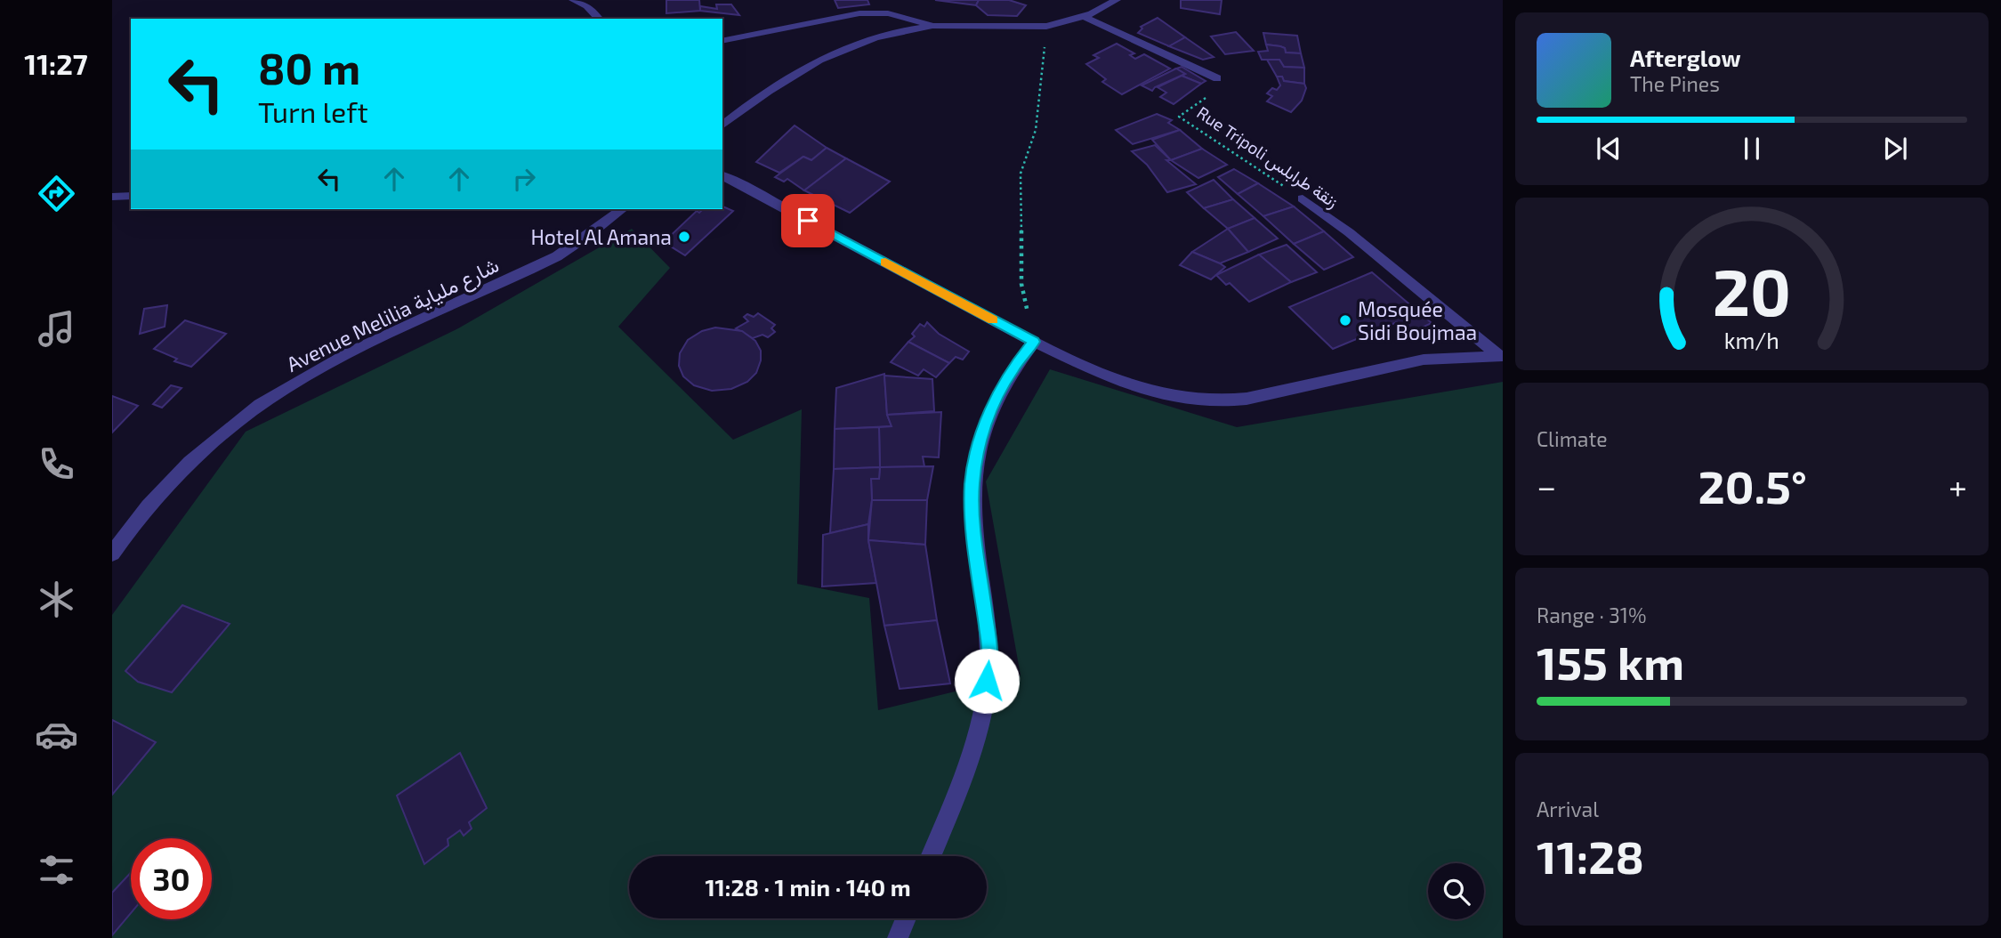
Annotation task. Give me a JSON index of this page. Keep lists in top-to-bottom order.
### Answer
{
  "streets": {
    "street": ["Rue Tripoli زنقة طرابلس", "Avenue Melilia شارع ملياية"]
  },
  "places": ["Hotel Al Amana", "Mosquée Sidi Boujmaa"],
  "page": {
    "tabs": "11:27",
    "turn": ["80 m", "Turn left"],
    "song": ["Afterglow", "The Pines"],
    "tile": [
      "Climate",
      ["Range · 31%", "155 km"],
      ["Arrival", "11:28"]
    ],
    "heat": ["−", "20.5°", "+"],
    "limit": "30",
    "trip": "11:28 · 1 min · 140 m",
    "gauge": ["20", "km/h"]
  }
}
